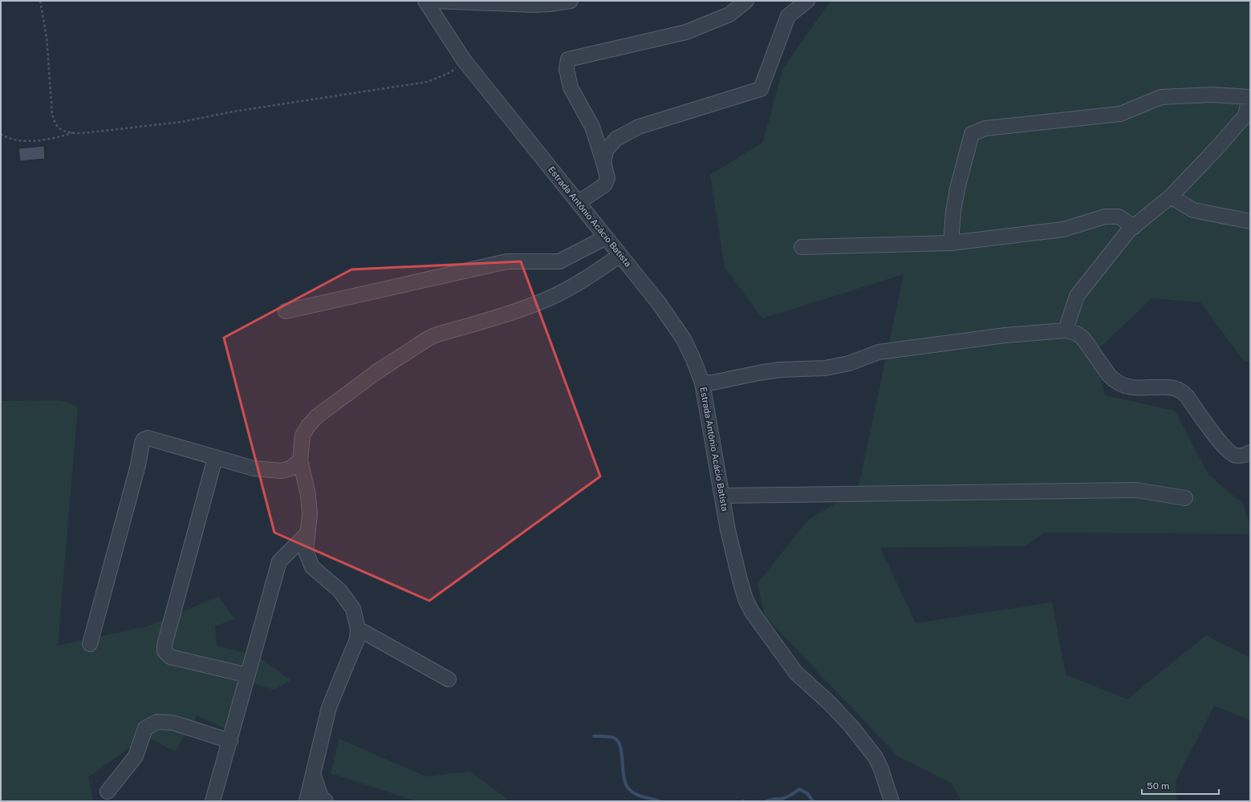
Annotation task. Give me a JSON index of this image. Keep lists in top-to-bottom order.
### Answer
{
  "streets": {
    "street": ["Estrada Antônio Acácio Batista"]
  },
  "scale_bar": "50 m"
}
